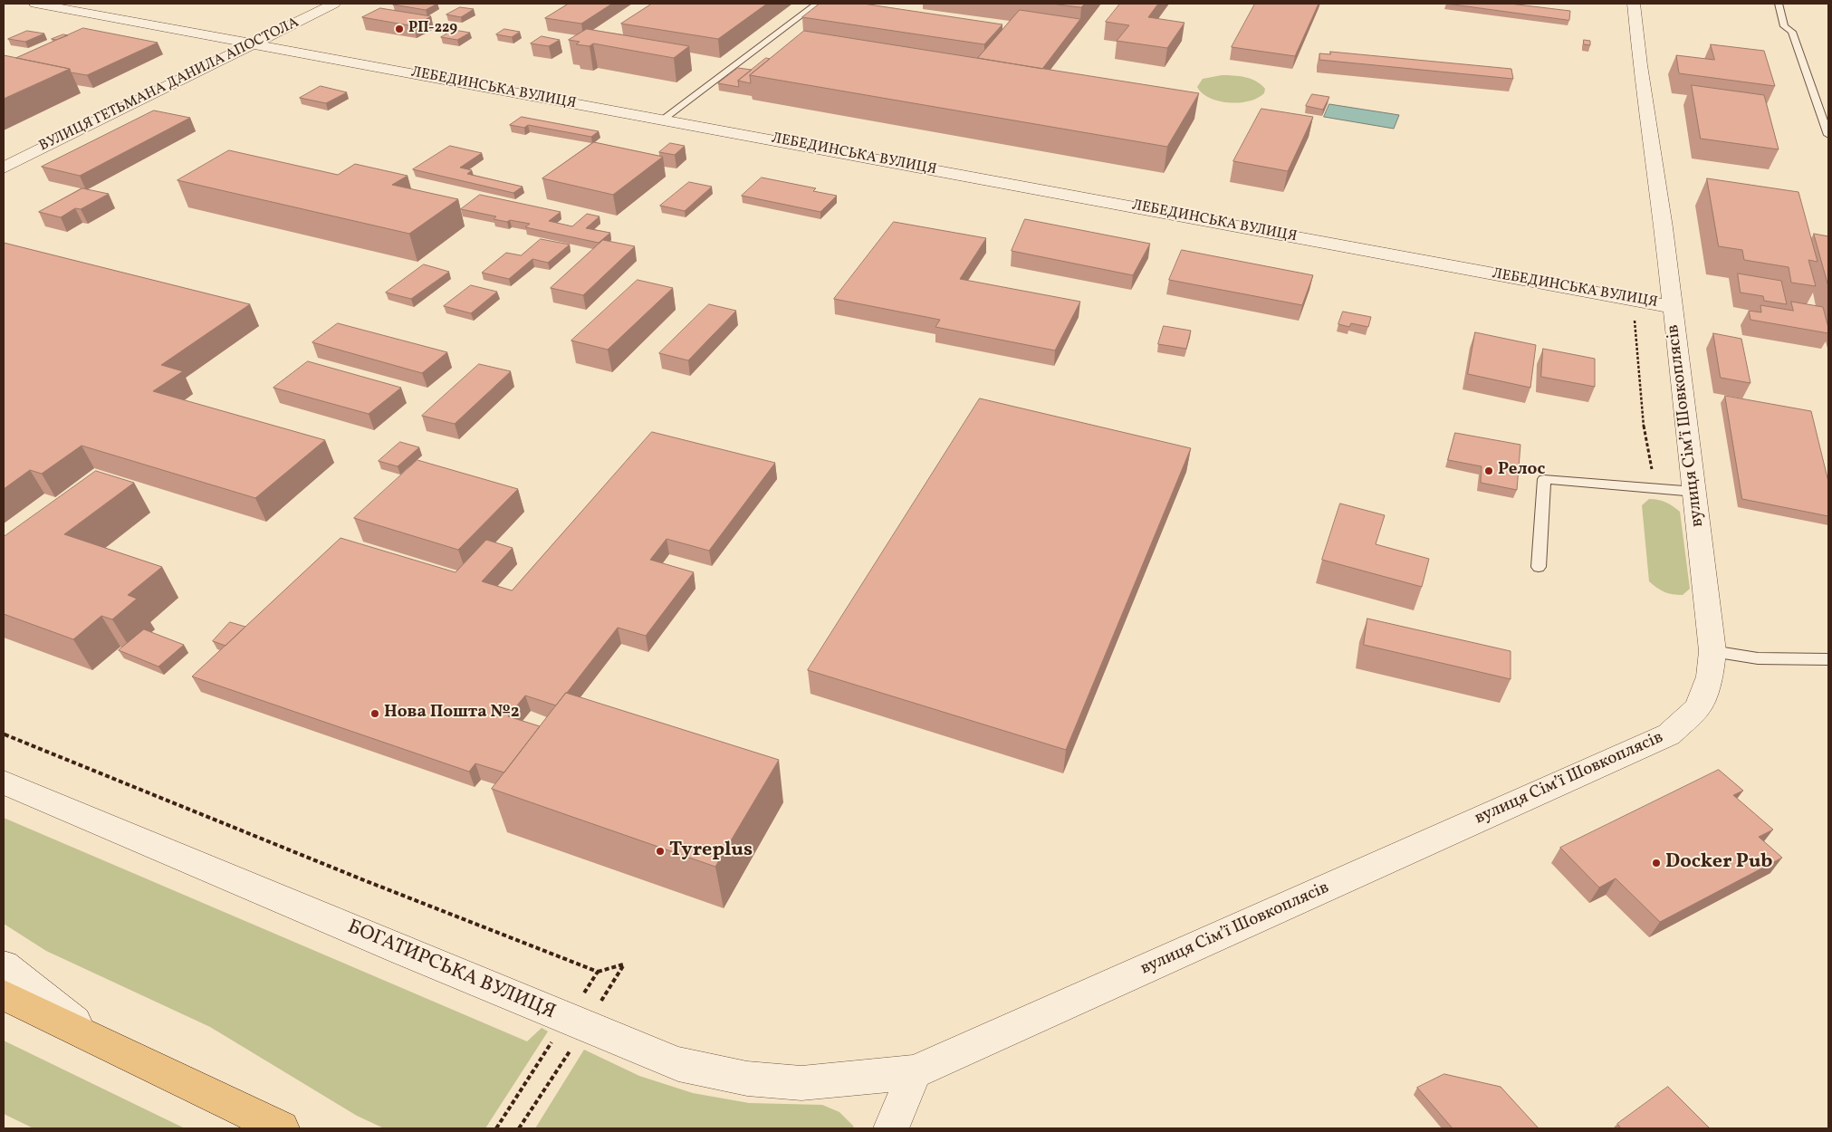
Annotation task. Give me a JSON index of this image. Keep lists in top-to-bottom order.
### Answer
{
  "streets": {
    "street": [
      "ВУЛИЦЯ ГЕТЬМАНА ДАНИЛА АПОСТОЛА",
      "ЛЕБЕДИНСЬКА ВУЛИЦЯ",
      "вулиця Сімʼї Шовкоплясів",
      "БОГАТИРСЬКА ВУЛИЦЯ"
    ]
  },
  "crossings": [
    ["ВУЛИЦЯ ГЕТЬМАНА ДАНИЛА АПОСТОЛА", "ЛЕБЕДИНСЬКА ВУЛИЦЯ"],
    ["ЛЕБЕДИНСЬКА ВУЛИЦЯ", "вулиця Сімʼї Шовкоплясів"],
    ["вулиця Сімʼї Шовкоплясів", "БОГАТИРСЬКА ВУЛИЦЯ"]
  ],
  "places": [
    "РП-229",
    "Релос",
    "Нова Пошта №2",
    "Tyreplus",
    "Docker Pub"
  ]
}
